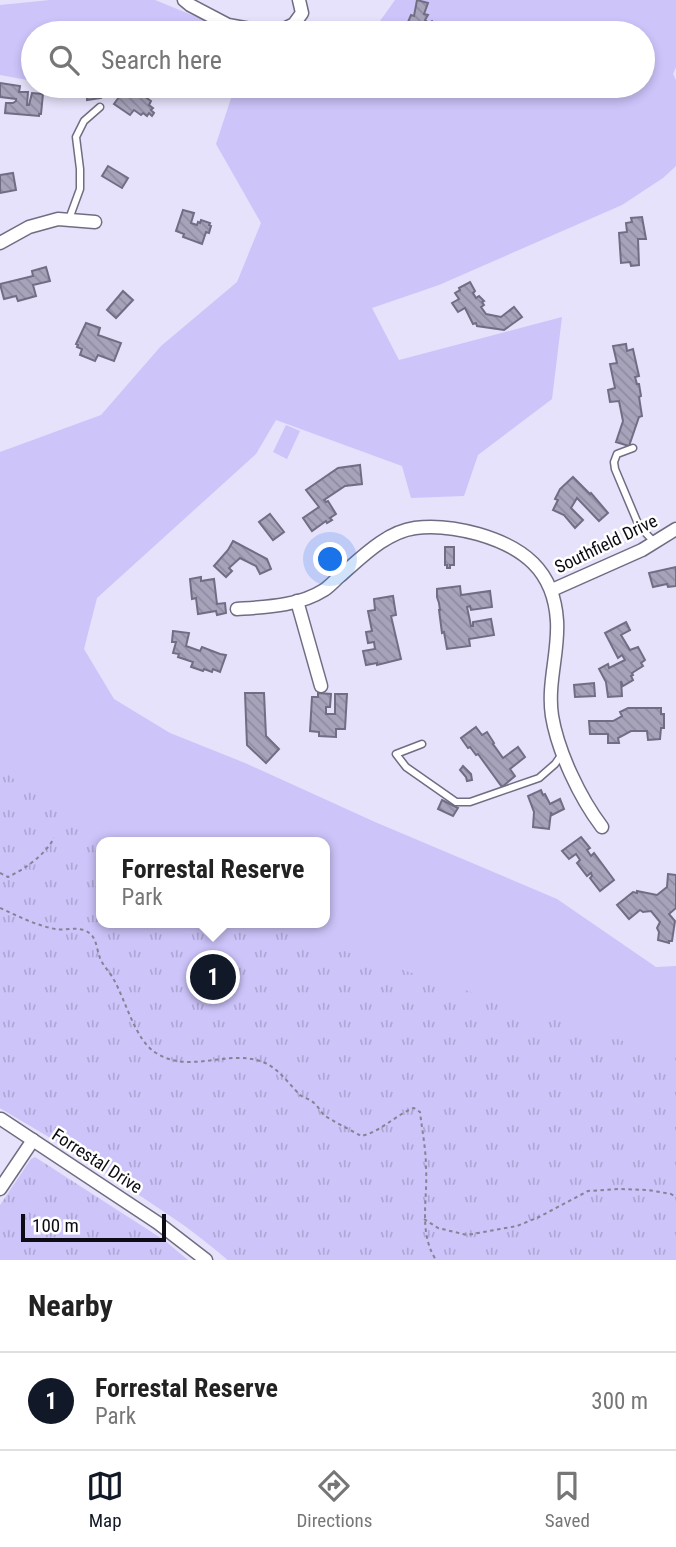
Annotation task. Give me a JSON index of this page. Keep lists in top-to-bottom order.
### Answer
{
  "streets": {
    "street": ["Southfield Drive", "Forrestal Drive"]
  },
  "scale_bar": "100 m",
  "page": {
    "search": "Search here",
    "popup": ["Forrestal Reserve", "Park"],
    "pins": "1",
    "scale": "100 m",
    "heading": "Nearby",
    "list": [
      {
        "mark": "1",
        "name": "Forrestal Reserve",
        "note": "Park",
        "value": "300 m"
      }
    ],
    "nav": ["Map", "Directions", "Saved"]
  }
}
